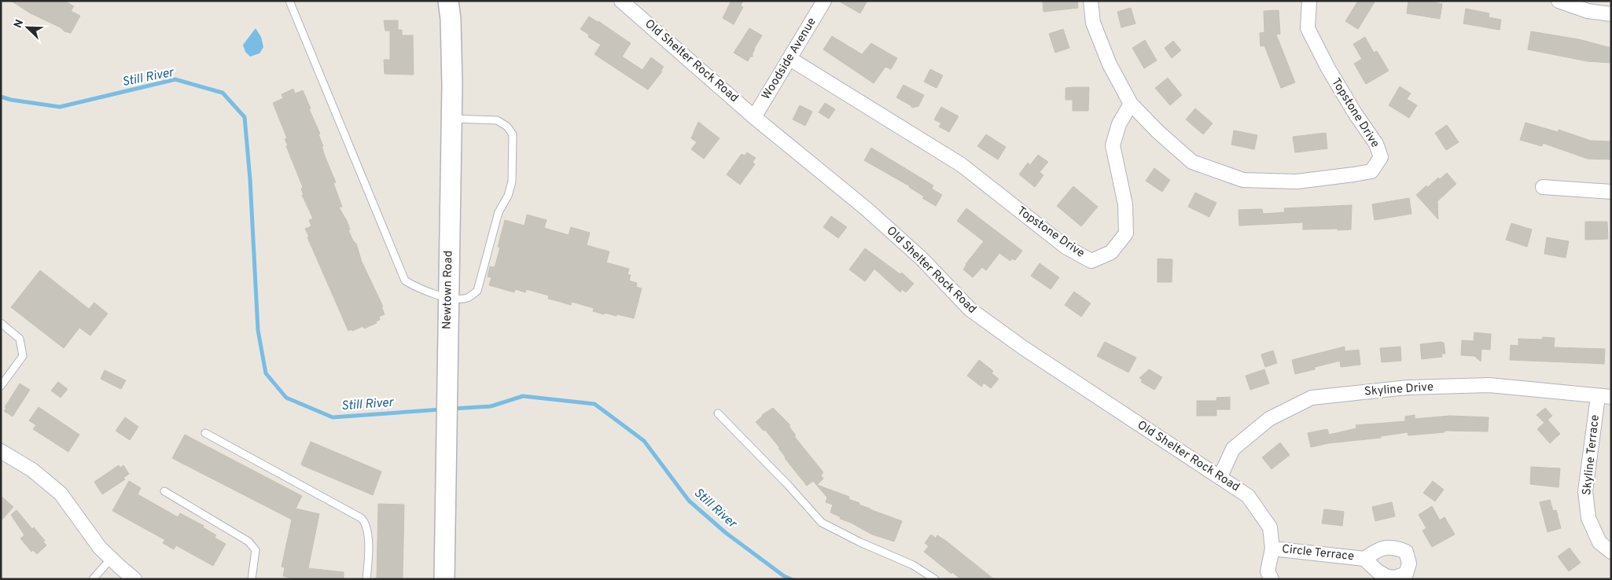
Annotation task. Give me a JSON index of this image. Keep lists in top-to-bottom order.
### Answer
{
  "streets": {
    "main road": ["Newtown Road"],
    "street": [
      "Woodside Avenue",
      "Old Shelter Rock Road",
      "Topstone Drive",
      "Skyline Drive",
      "Skyline Terrace",
      "Circle Terrace"
    ]
  },
  "crossings": [
    ["Woodside Avenue", "Old Shelter Rock Road"],
    ["Woodside Avenue", "Topstone Drive"],
    ["Old Shelter Rock Road", "Skyline Drive"],
    ["Old Shelter Rock Road", "Circle Terrace"],
    ["Skyline Drive", "Skyline Terrace"]
  ],
  "water": ["Still River"],
  "north": "top left"
}
